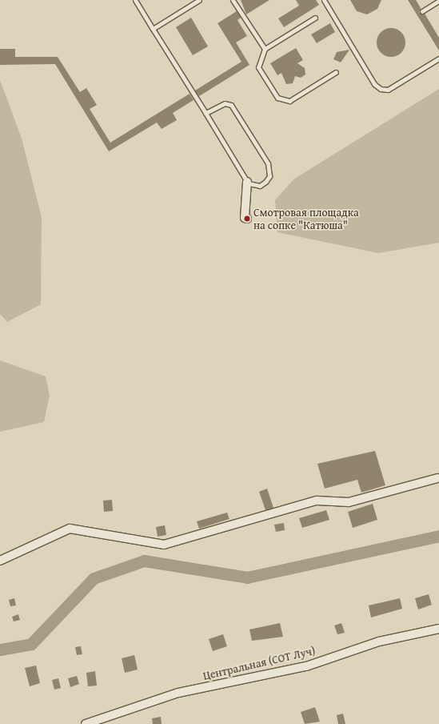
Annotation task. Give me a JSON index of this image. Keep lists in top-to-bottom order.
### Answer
{
  "streets": {
    "street": ["Центральная (СОТ Луч)"]
  },
  "places": ["Смотровая площадка на сопке \"Катюша\""]
}
